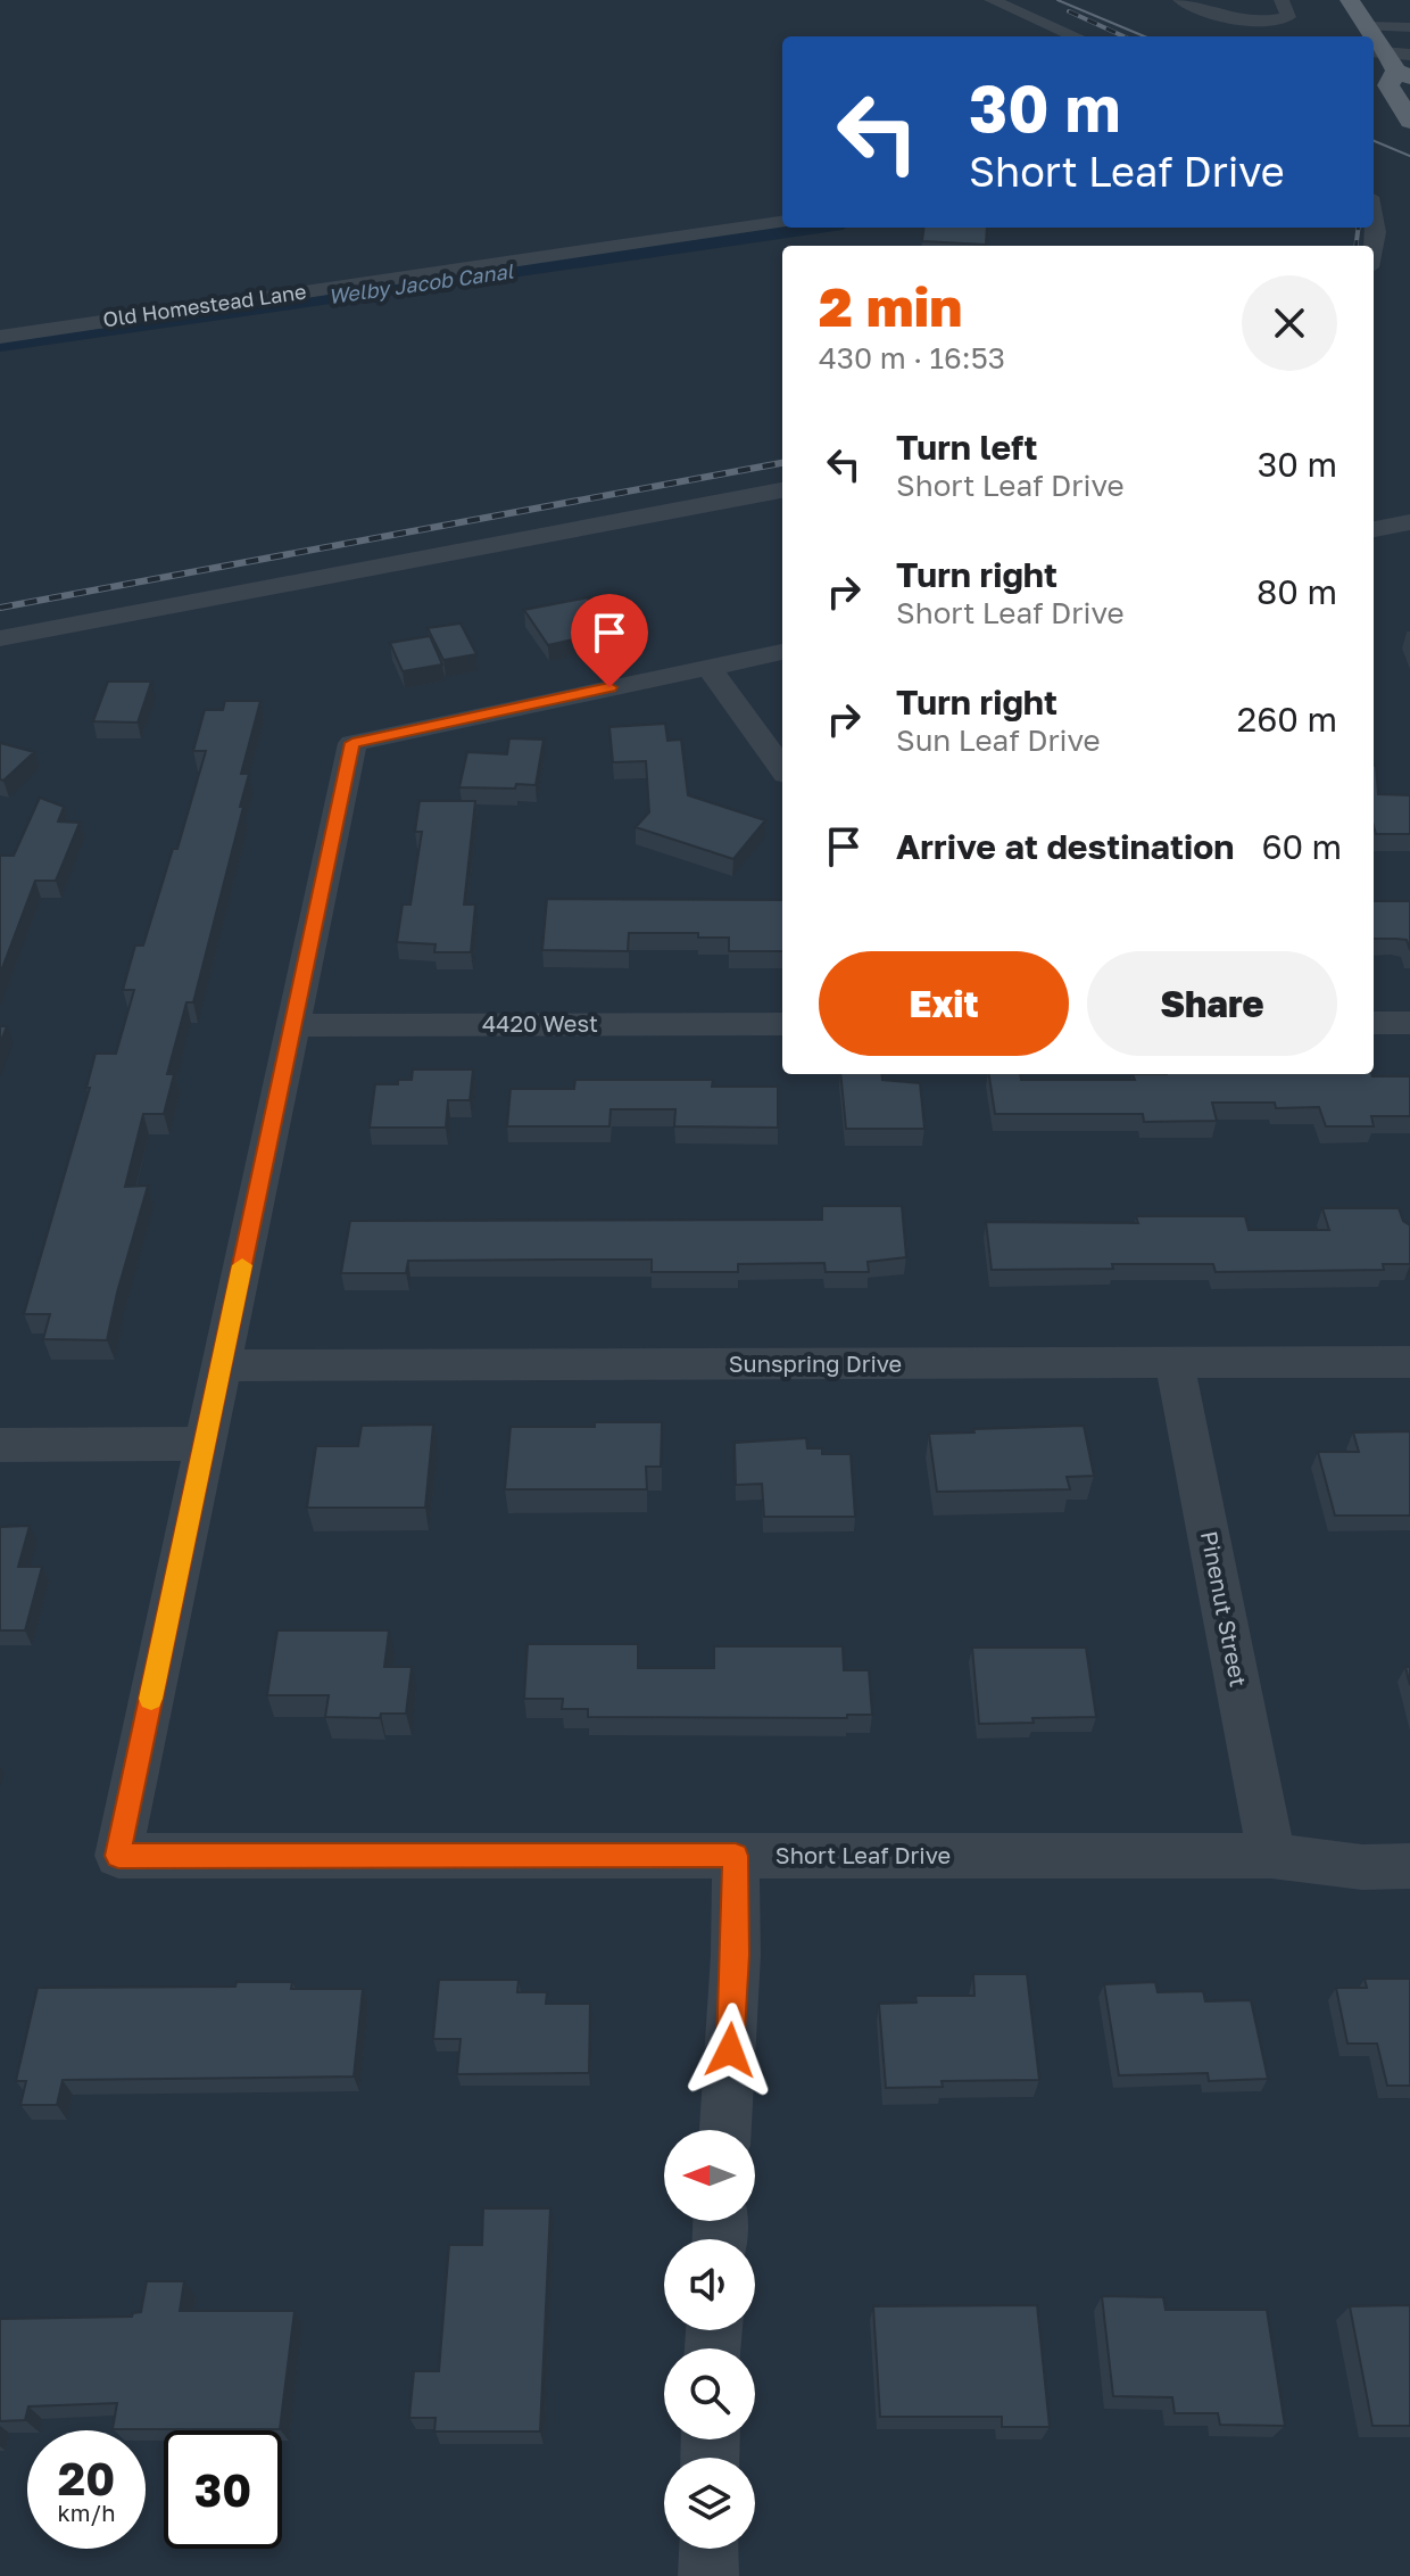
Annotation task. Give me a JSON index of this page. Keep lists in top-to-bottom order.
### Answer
{
  "streets": {
    "street": [
      "Old Homestead Lane",
      "4420 West",
      "Sunspring Drive",
      "Pinenut Street",
      "Short Leaf Drive"
    ]
  },
  "crossings": [
    ["4420 West", "Short Leaf Drive"],
    ["Sunspring Drive", "Pinenut Street"],
    ["Sunspring Drive", "Short Leaf Drive"],
    ["Pinenut Street", "Short Leaf Drive"]
  ],
  "water": ["Welby Jacob Canal"],
  "north": "left",
  "page": {
    "turn": ["30 m", "Short Leaf Drive"],
    "heading": ["2 min", "430 m · 16:53"],
    "list": [
      {
        "name": "Turn left",
        "note": "Short Leaf Drive",
        "value": "30 m"
      },
      {
        "name": "Turn right",
        "note": "Short Leaf Drive",
        "value": "80 m"
      },
      {
        "name": "Turn right",
        "note": "Sun Leaf Drive",
        "value": "260 m"
      },
      {
        "name": "Arrive at destination",
        "value": "60 m"
      }
    ],
    "buttons": ["Exit", "Share"],
    "speed": "20 km/h",
    "limit": "30"
  }
}
